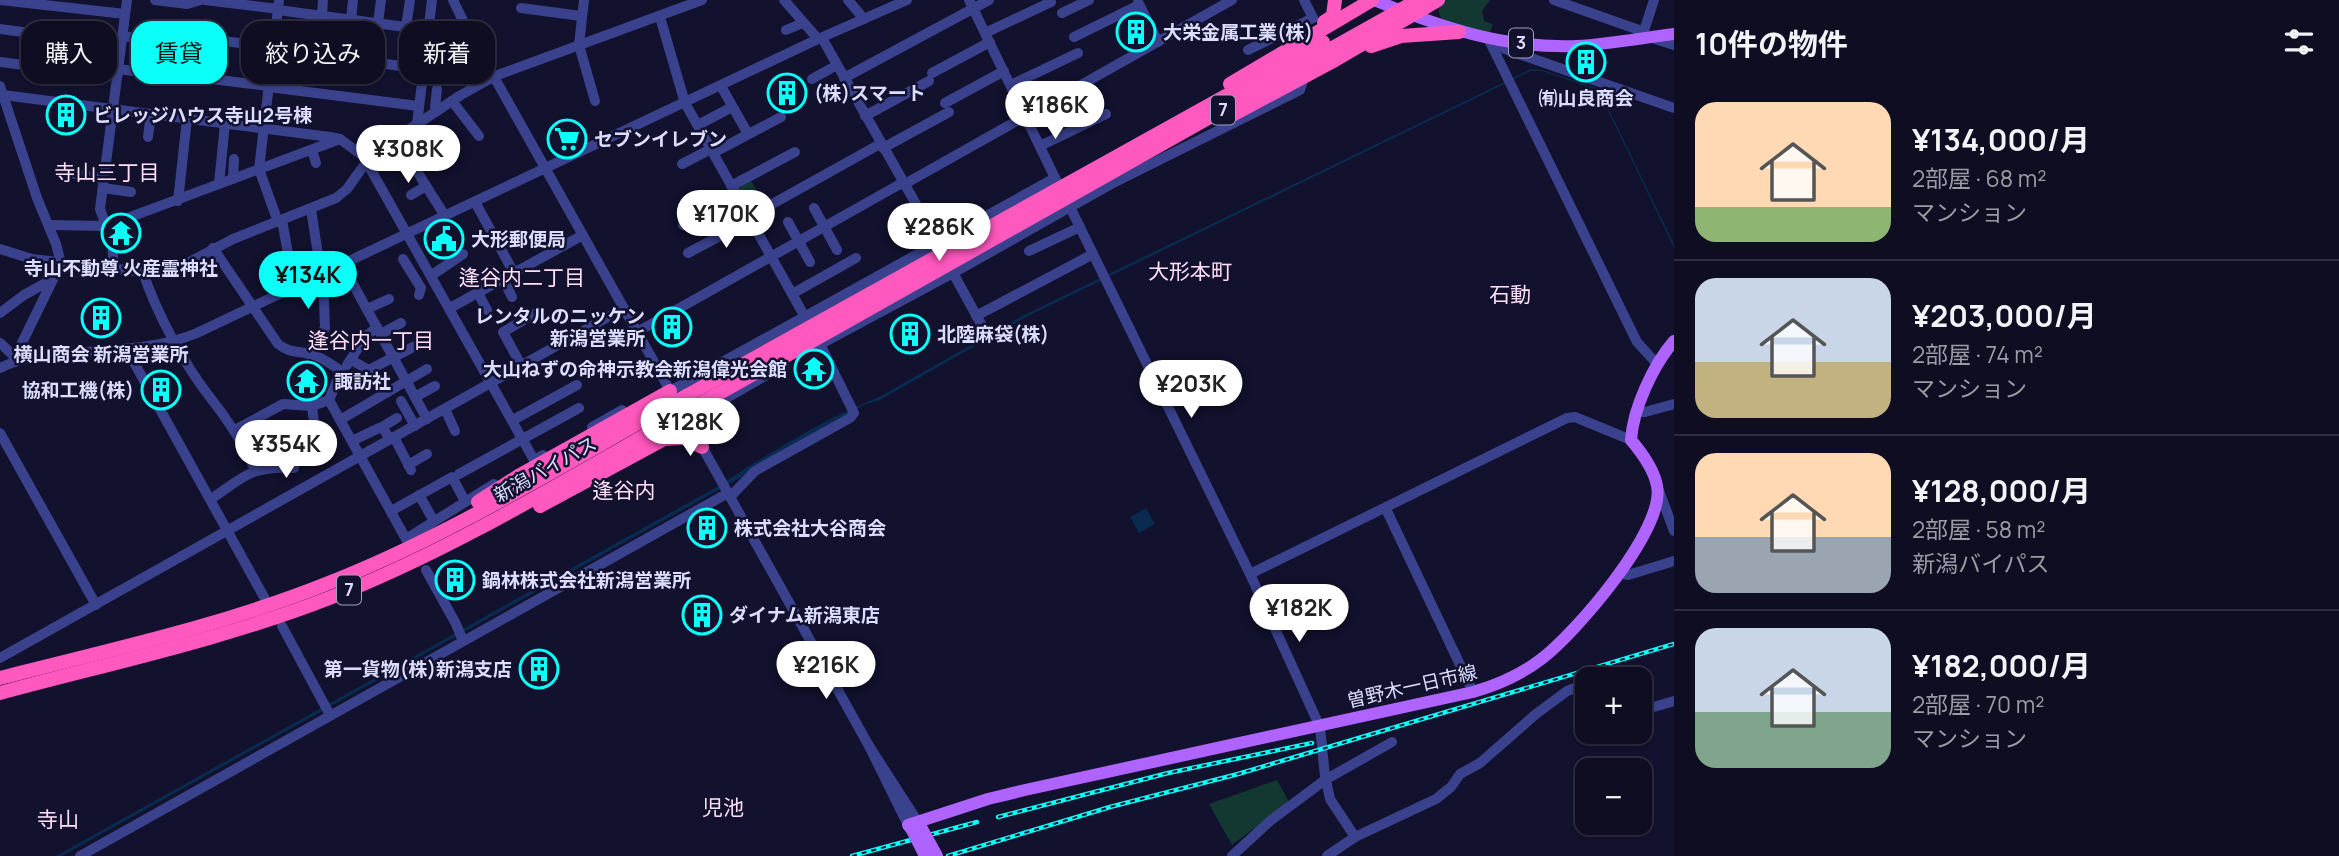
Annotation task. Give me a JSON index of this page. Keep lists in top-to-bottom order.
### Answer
{
  "streets": {
    "highway": ["7", "新潟バイパス"],
    "main road": ["3", "曽野木一日市線"]
  },
  "crossings": [
    ["3", "7"],
    ["3", "新潟バイパス"],
    ["7", "新潟バイパス"]
  ],
  "districts": [
    "寺山三丁目",
    "大形本町",
    "逢谷内二丁目",
    "石動",
    "逢谷内一丁目",
    "逢谷内",
    "児池",
    "寺山"
  ],
  "places": {
    "building": [
      "大栄金属工業(株)",
      "㈲山良商会",
      "(株)スマート",
      "ビレッジハウス寺山2号棟",
      "横山商会 新潟営業所",
      "レンタルのニッケン 新潟営業所",
      "北陸麻袋(株)",
      "協和工機(株)",
      "株式会社大谷商会",
      "鍋林株式会社新潟営業所",
      "ダイナム新潟東店",
      "第一貨物(株)新潟支店"
    ],
    "supermarket": ["セブンイレブン"],
    "temple": ["寺山不動尊 火産霊神社", "大山ねずの命神示教会新潟偉光会館", "諏訪社"],
    "public building": ["大形郵便局"]
  },
  "page": {
    "heading": "10件の物件",
    "chip": [
      "購入",
      "賃貸",
      "絞り込み",
      "新着"
    ],
    "price": [
      "¥186K",
      "¥308K",
      "¥170K",
      "¥286K",
      "¥134K",
      "¥203K",
      "¥128K",
      "¥354K",
      "¥182K",
      "¥216K"
    ],
    "list": [
      {
        "name": "¥134,000/月",
        "note": "2部屋 · 68 m² · マンション"
      },
      {
        "name": "¥203,000/月",
        "note": "2部屋 · 74 m² · マンション"
      },
      {
        "name": "¥128,000/月",
        "note": "2部屋 · 58 m² · 新潟バイパス"
      },
      {
        "name": "¥182,000/月",
        "note": "2部屋 · 70 m² · マンション"
      }
    ],
    "map_buttons": ["+", "−"]
  }
}
